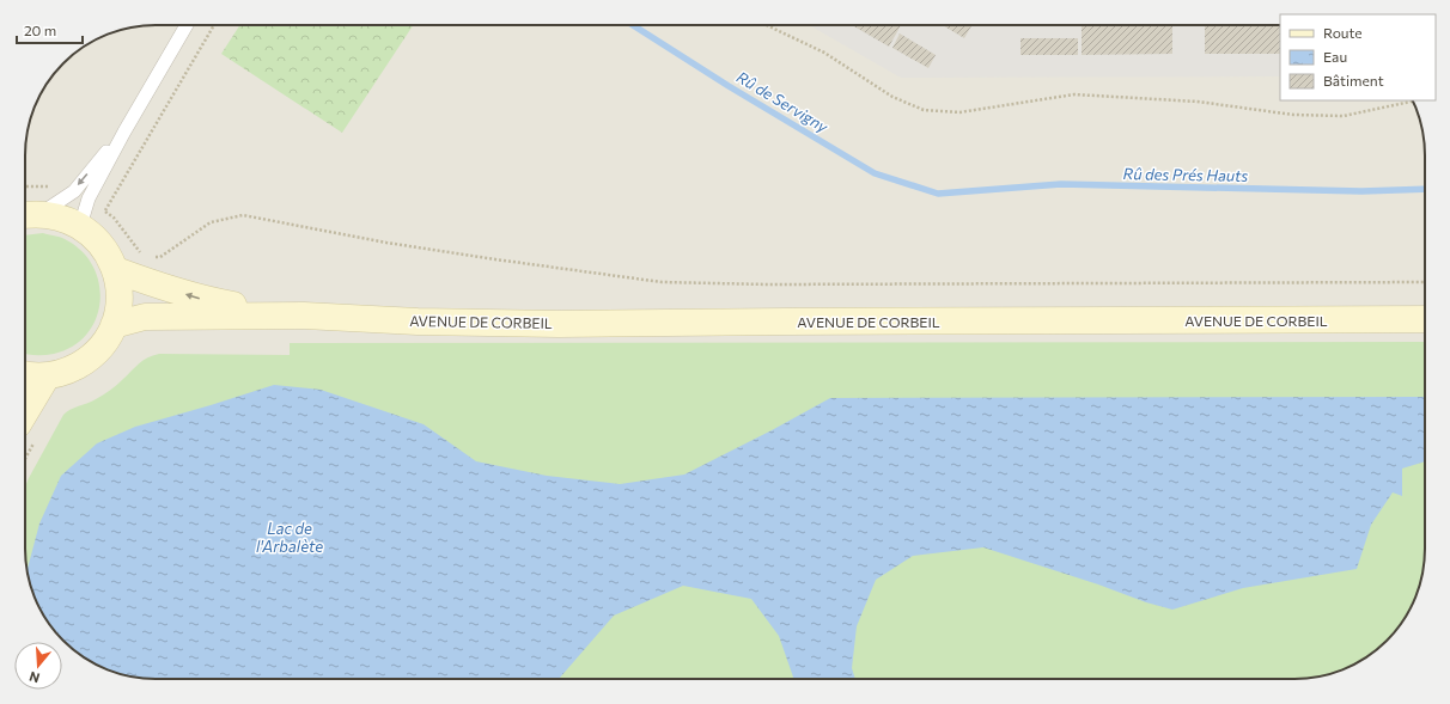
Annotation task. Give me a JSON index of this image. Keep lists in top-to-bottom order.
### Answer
{
  "streets": {
    "main road": ["AVENUE DE CORBEIL"]
  },
  "water": ["Rû de Servigny", "Rû des Prés Hauts", "Lac de l'Arbalète"],
  "legend": ["Route", "Eau", "Bâtiment"],
  "scale_bar": "20 m",
  "north": "bottom"
}
